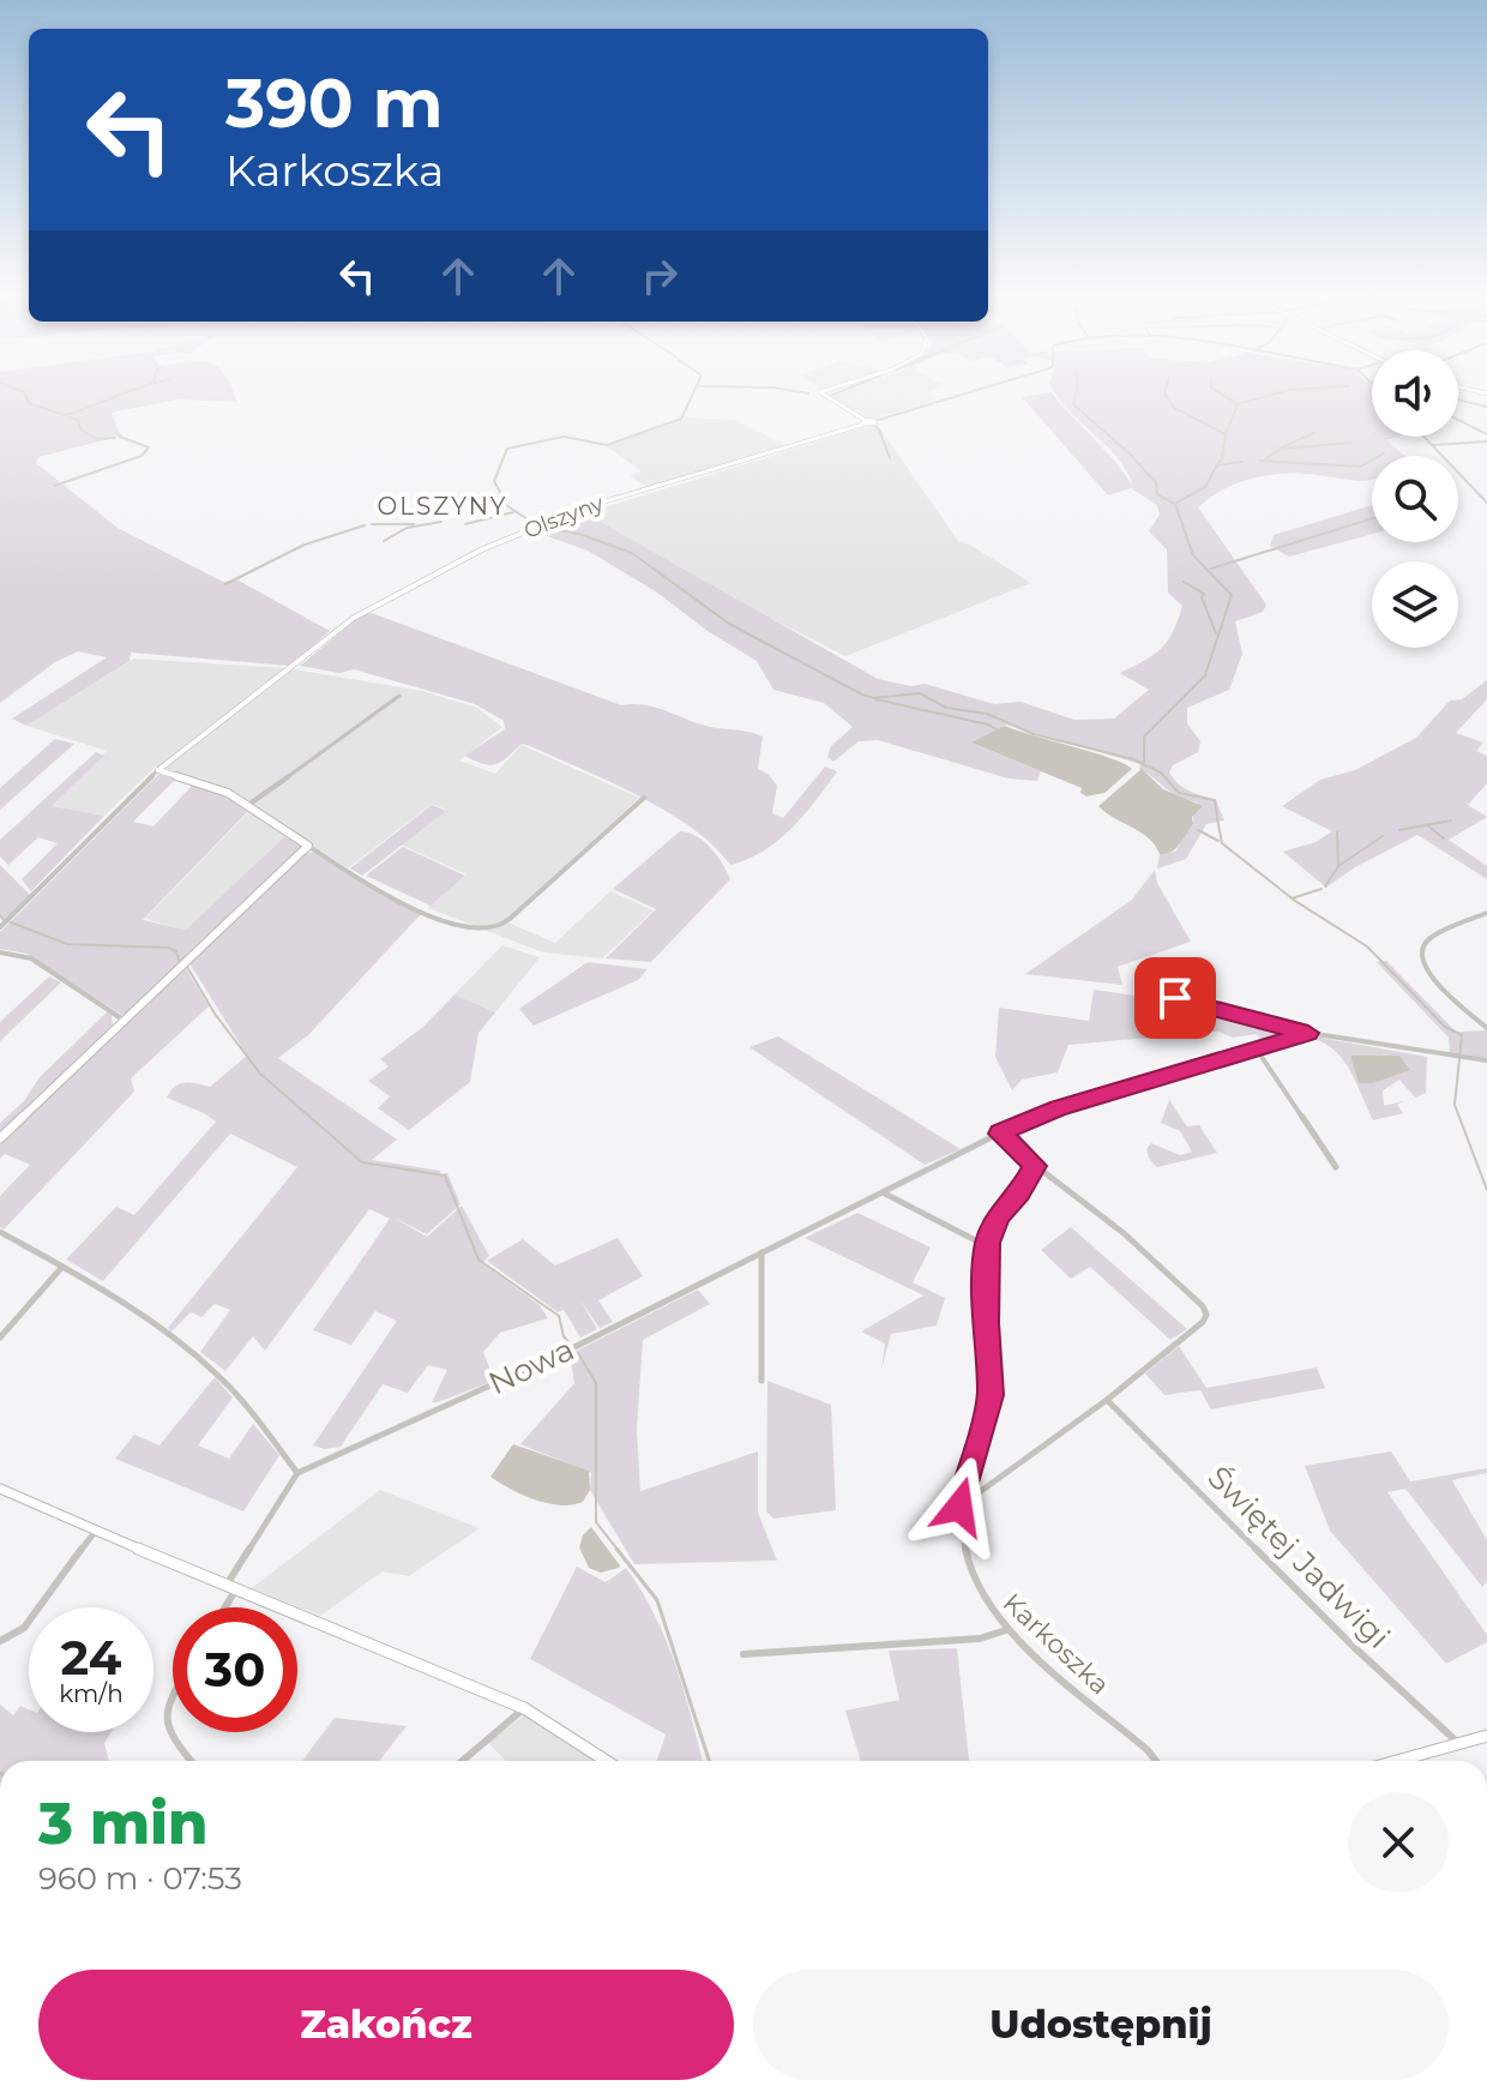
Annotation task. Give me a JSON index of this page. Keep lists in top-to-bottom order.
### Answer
{
  "streets": {
    "street": [
      "Olszyny",
      "Nowa",
      "Świętej Jadwigi",
      "Karkoszka"
    ]
  },
  "districts": ["OLSZYNY"],
  "page": {
    "turn": ["390 m", "Karkoszka"],
    "speed": "24 km/h",
    "limit": "30",
    "heading": ["3 min", "960 m · 07:53"],
    "buttons": ["Zakończ", "Udostępnij"]
  }
}
